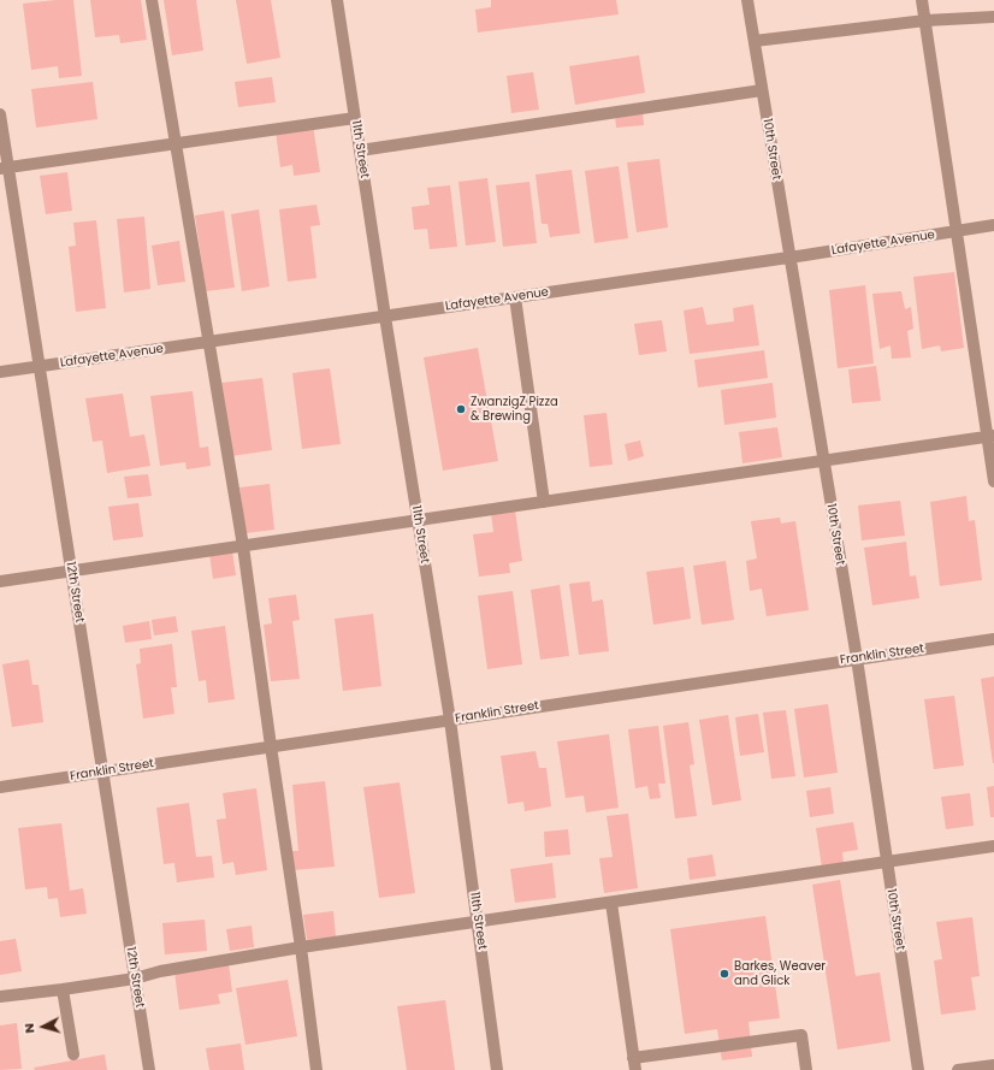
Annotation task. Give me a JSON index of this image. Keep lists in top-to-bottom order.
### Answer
{
  "streets": {
    "street": [
      "11th Street",
      "10th Street",
      "Lafayette Avenue",
      "12th Street",
      "Franklin Street"
    ]
  },
  "crossings": [
    ["11th Street", "Lafayette Avenue"],
    ["11th Street", "Franklin Street"],
    ["10th Street", "Lafayette Avenue"],
    ["10th Street", "Franklin Street"],
    ["Lafayette Avenue", "12th Street"],
    ["12th Street", "Franklin Street"]
  ],
  "places": ["ZwanzigZ Pizza & Brewing", "Barkes, Weaver and Glick"],
  "north": "left"
}
